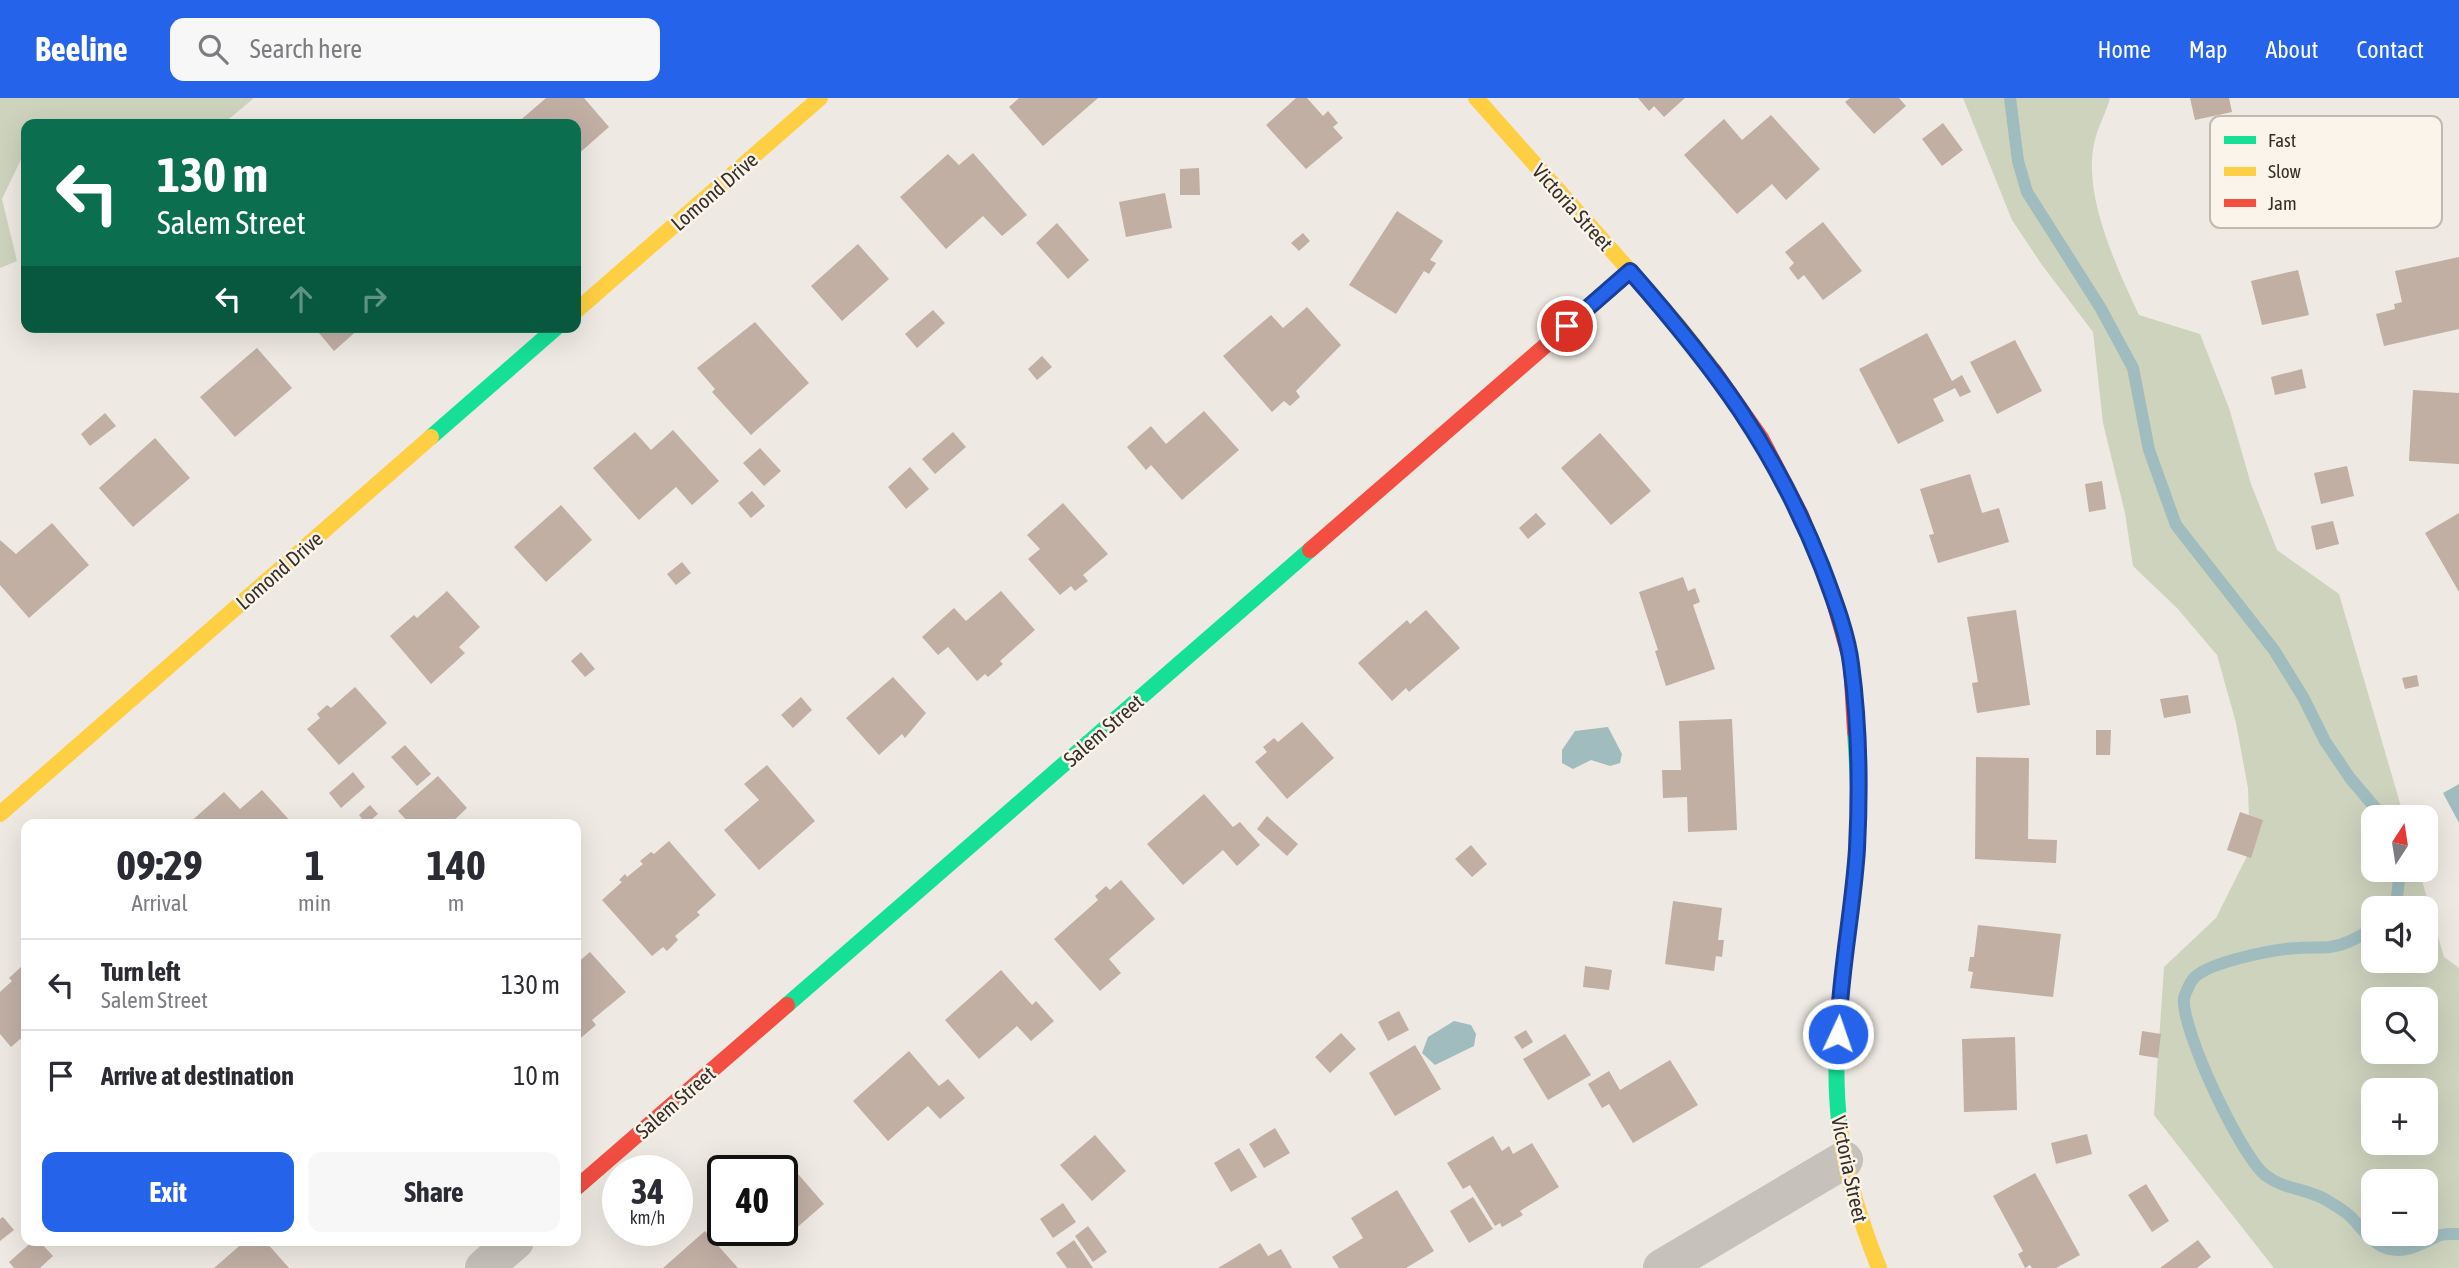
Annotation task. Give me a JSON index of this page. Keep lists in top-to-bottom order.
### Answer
{
  "streets": {
    "street": ["Lomond Drive", "Victoria Street", "Salem Street"]
  },
  "crossings": [
    ["Victoria Street", "Salem Street"]
  ],
  "legend": ["Fast", "Slow", "Jam"],
  "north": "top",
  "page": {
    "header": "Beeline",
    "search": "Search here",
    "nav": [
      "Home",
      "Map",
      "About",
      "Contact"
    ],
    "turn": ["130 m", "Salem Street"],
    "map_buttons": ["+", "−"],
    "eta": [
      "09:29",
      "Arrival",
      "1",
      "min",
      "140",
      "m"
    ],
    "list": [
      {
        "name": "Turn left",
        "note": "Salem Street",
        "value": "130 m"
      },
      {
        "name": "Arrive at destination",
        "value": "10 m"
      }
    ],
    "buttons": ["Exit", "Share"],
    "speed": "34 km/h",
    "limit": "40"
  }
}
